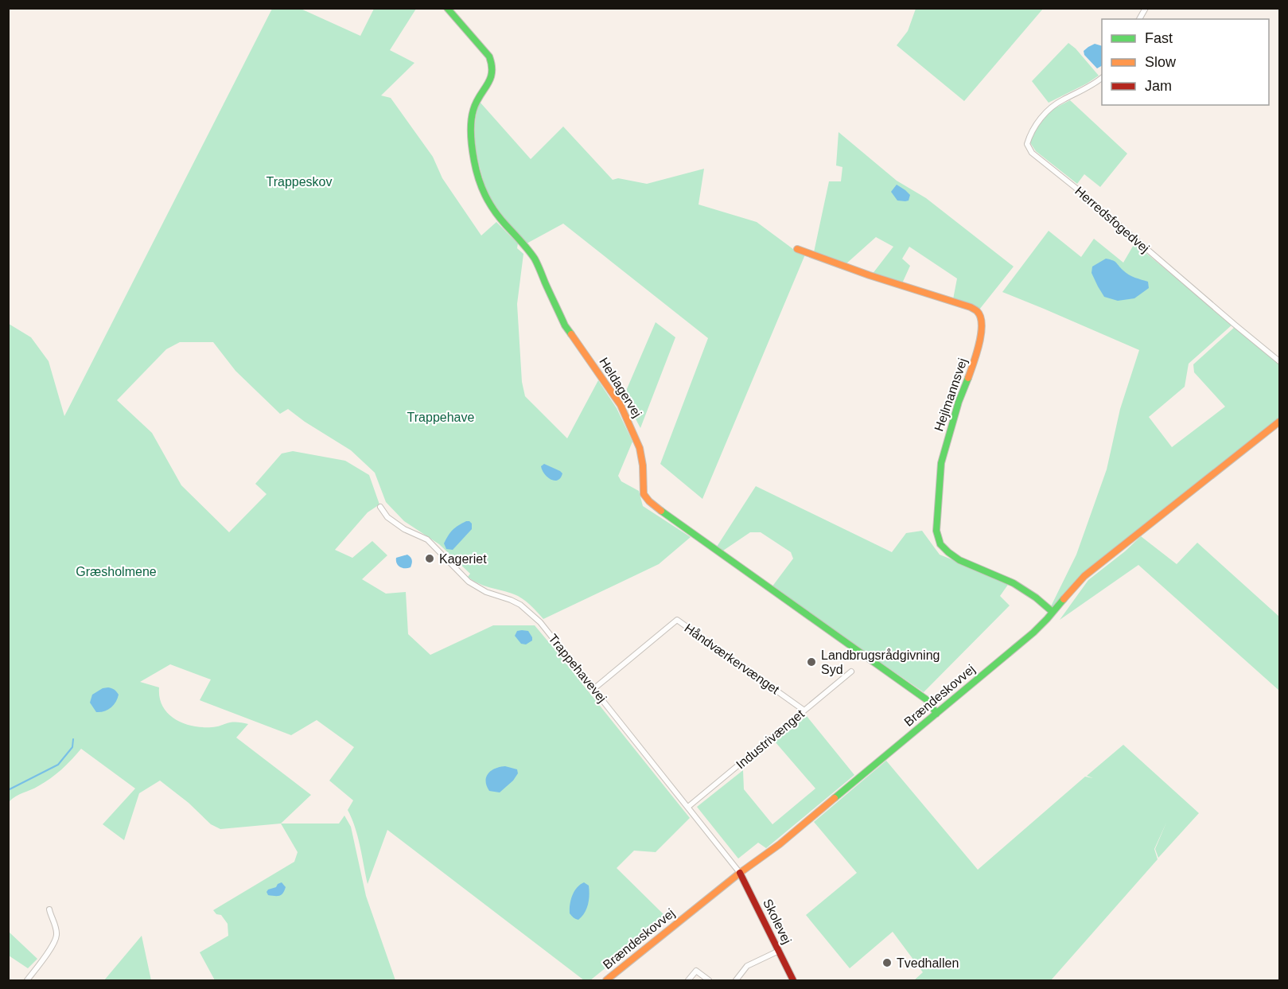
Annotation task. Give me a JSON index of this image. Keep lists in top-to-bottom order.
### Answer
{
  "streets": {
    "street": [
      "Herredsfogedvej",
      "Heldagervej",
      "Hejlmannsvej",
      "Håndværkervænget",
      "Trappehavevej",
      "Brændeskovvej",
      "Industrivænget",
      "Skolevej"
    ]
  },
  "crossings": [
    ["Heldagervej", "Brændeskovvej"],
    ["Hejlmannsvej", "Brændeskovvej"],
    ["Håndværkervænget", "Trappehavevej"],
    ["Håndværkervænget", "Industrivænget"],
    ["Trappehavevej", "Brændeskovvej"],
    ["Trappehavevej", "Industrivænget"],
    ["Trappehavevej", "Skolevej"],
    ["Brændeskovvej", "Skolevej"]
  ],
  "parks": ["Trappeskov", "Trappehave", "Græsholmene"],
  "places": ["Kageriet", "Landbrugsrådgivning Syd", "Tvedhallen"],
  "legend": ["Fast", "Slow", "Jam"]
}
